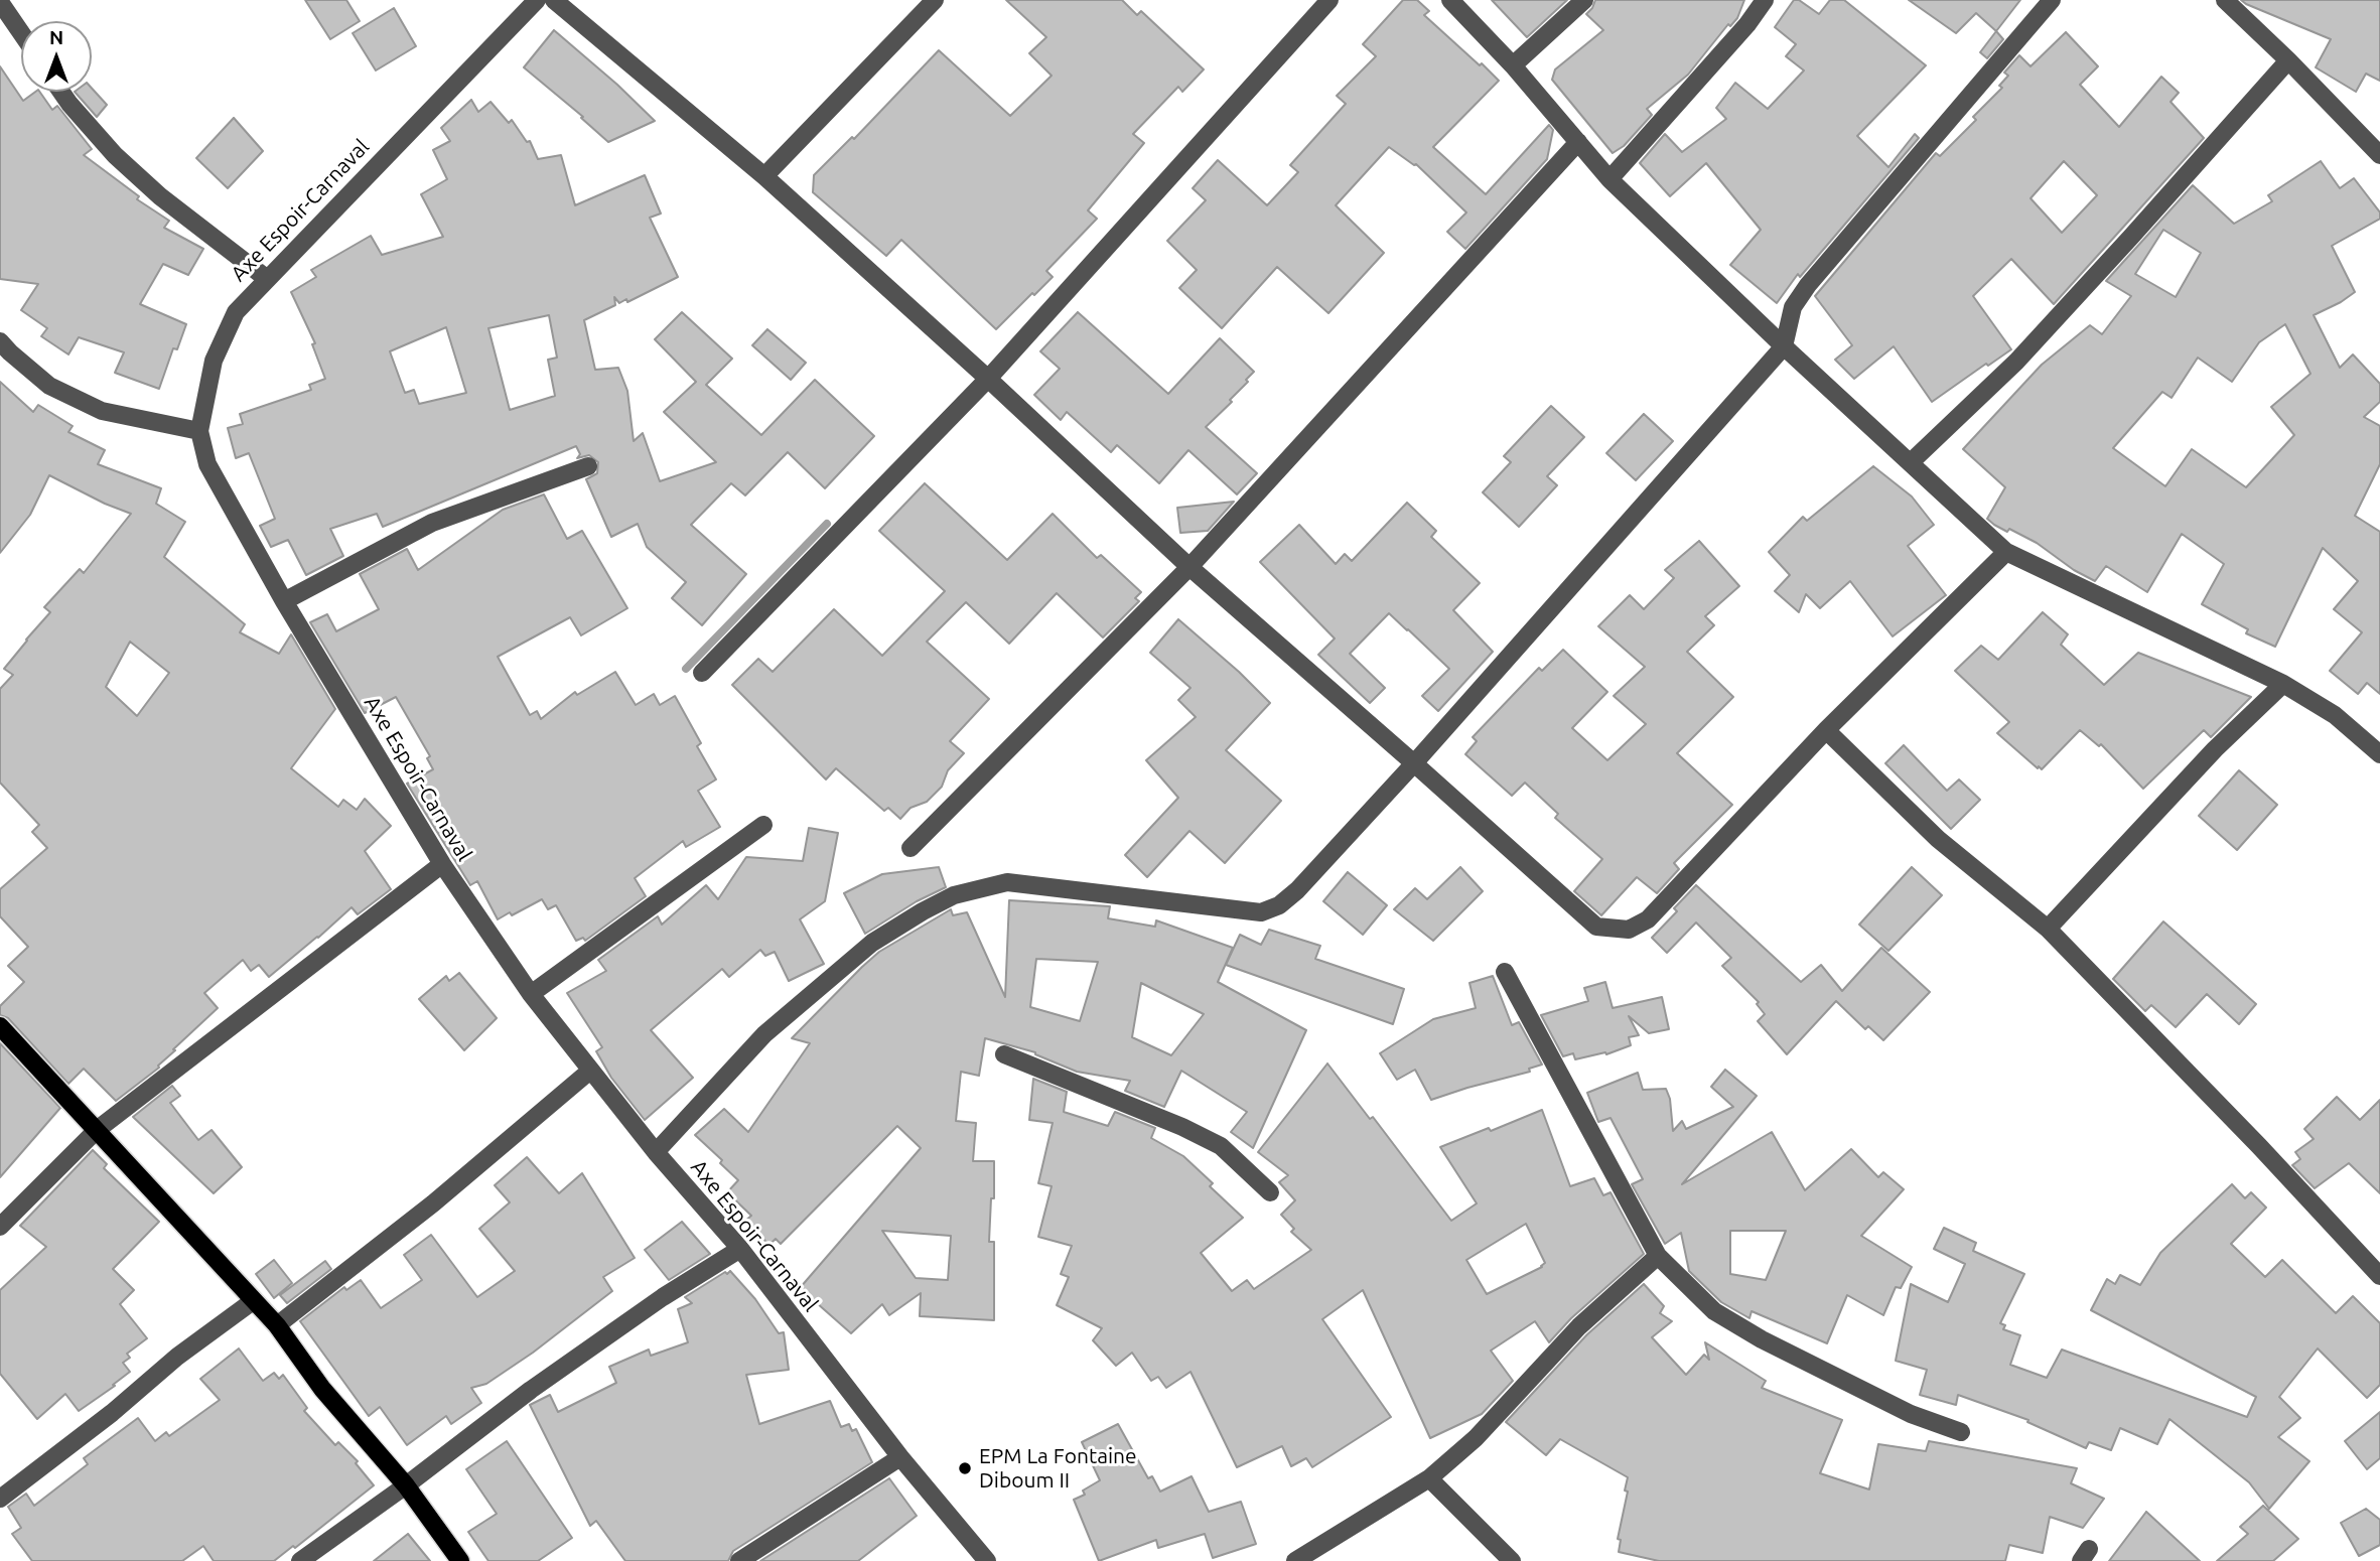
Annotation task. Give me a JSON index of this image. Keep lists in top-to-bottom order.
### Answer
{
  "streets": {
    "street": ["Axe Espoir-Carnaval"]
  },
  "places": ["EPM La Fontaine Diboum II"],
  "north": "top"
}
